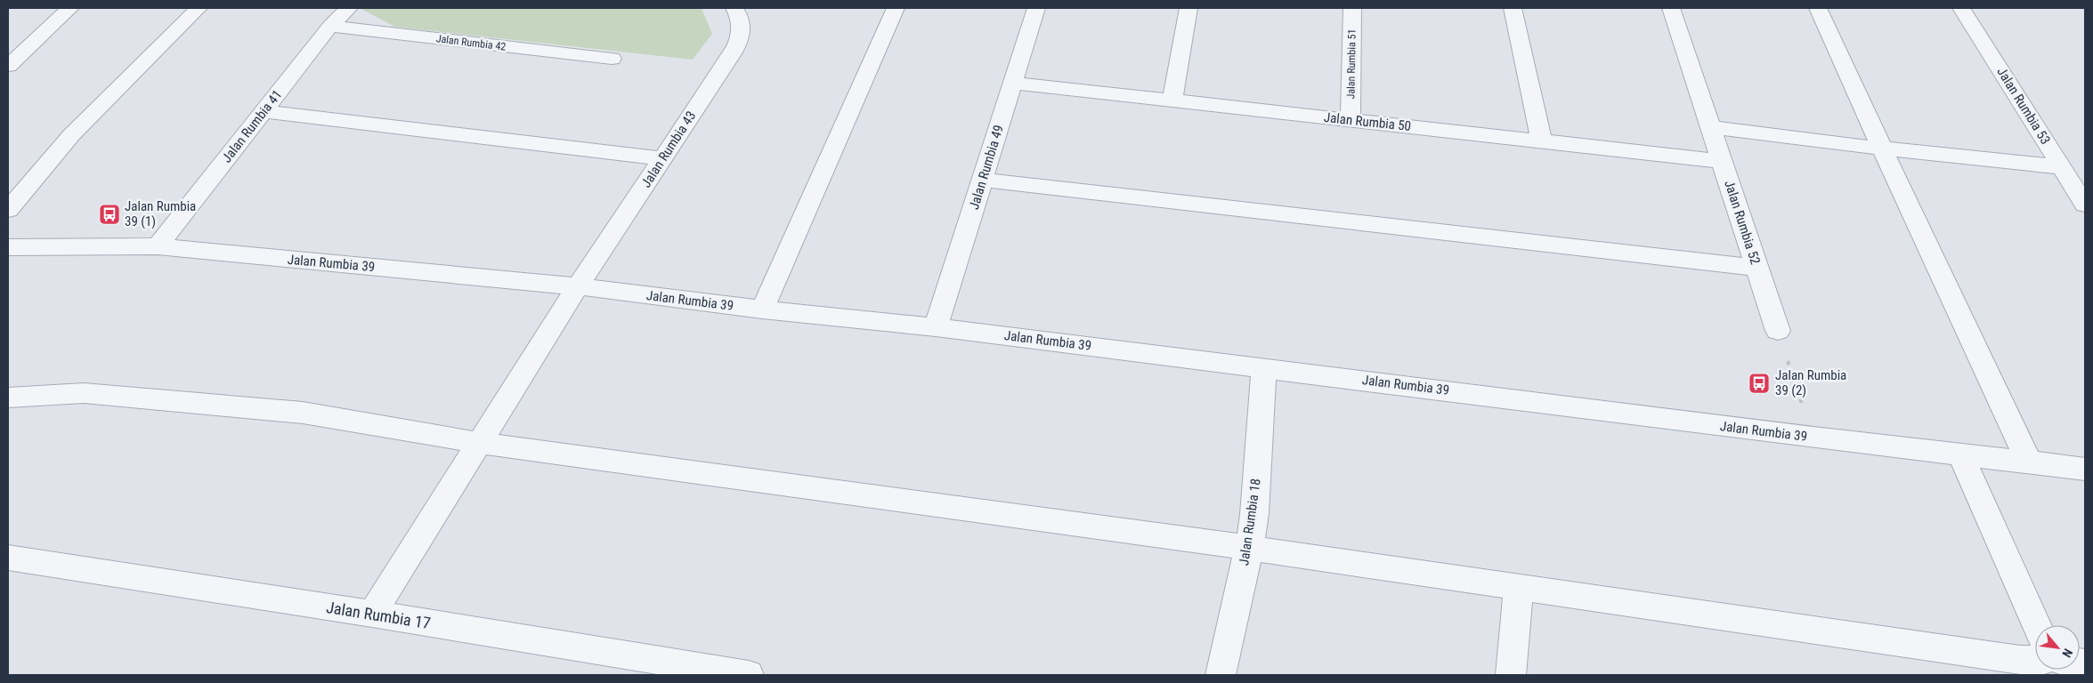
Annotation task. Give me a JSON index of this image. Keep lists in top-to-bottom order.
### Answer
{
  "streets": {
    "street": [
      "Jalan Rumbia 42",
      "Jalan Rumbia 51",
      "Jalan Rumbia 53",
      "Jalan Rumbia 50",
      "Jalan Rumbia 41",
      "Jalan Rumbia 43",
      "Jalan Rumbia 49",
      "Jalan Rumbia 52",
      "Jalan Rumbia 39",
      "Jalan Rumbia 18",
      "Jalan Rumbia 17"
    ]
  },
  "crossings": [
    ["Jalan Rumbia 42", "Jalan Rumbia 41"],
    ["Jalan Rumbia 51", "Jalan Rumbia 50"],
    ["Jalan Rumbia 50", "Jalan Rumbia 49"],
    ["Jalan Rumbia 50", "Jalan Rumbia 52"],
    ["Jalan Rumbia 41", "Jalan Rumbia 39"],
    ["Jalan Rumbia 43", "Jalan Rumbia 39"],
    ["Jalan Rumbia 43", "Jalan Rumbia 17"],
    ["Jalan Rumbia 49", "Jalan Rumbia 39"],
    ["Jalan Rumbia 39", "Jalan Rumbia 18"]
  ],
  "places": {
    "bus stop": ["Jalan Rumbia 39 (1)", "Jalan Rumbia 39 (2)"]
  },
  "north": "bottom right"
}
